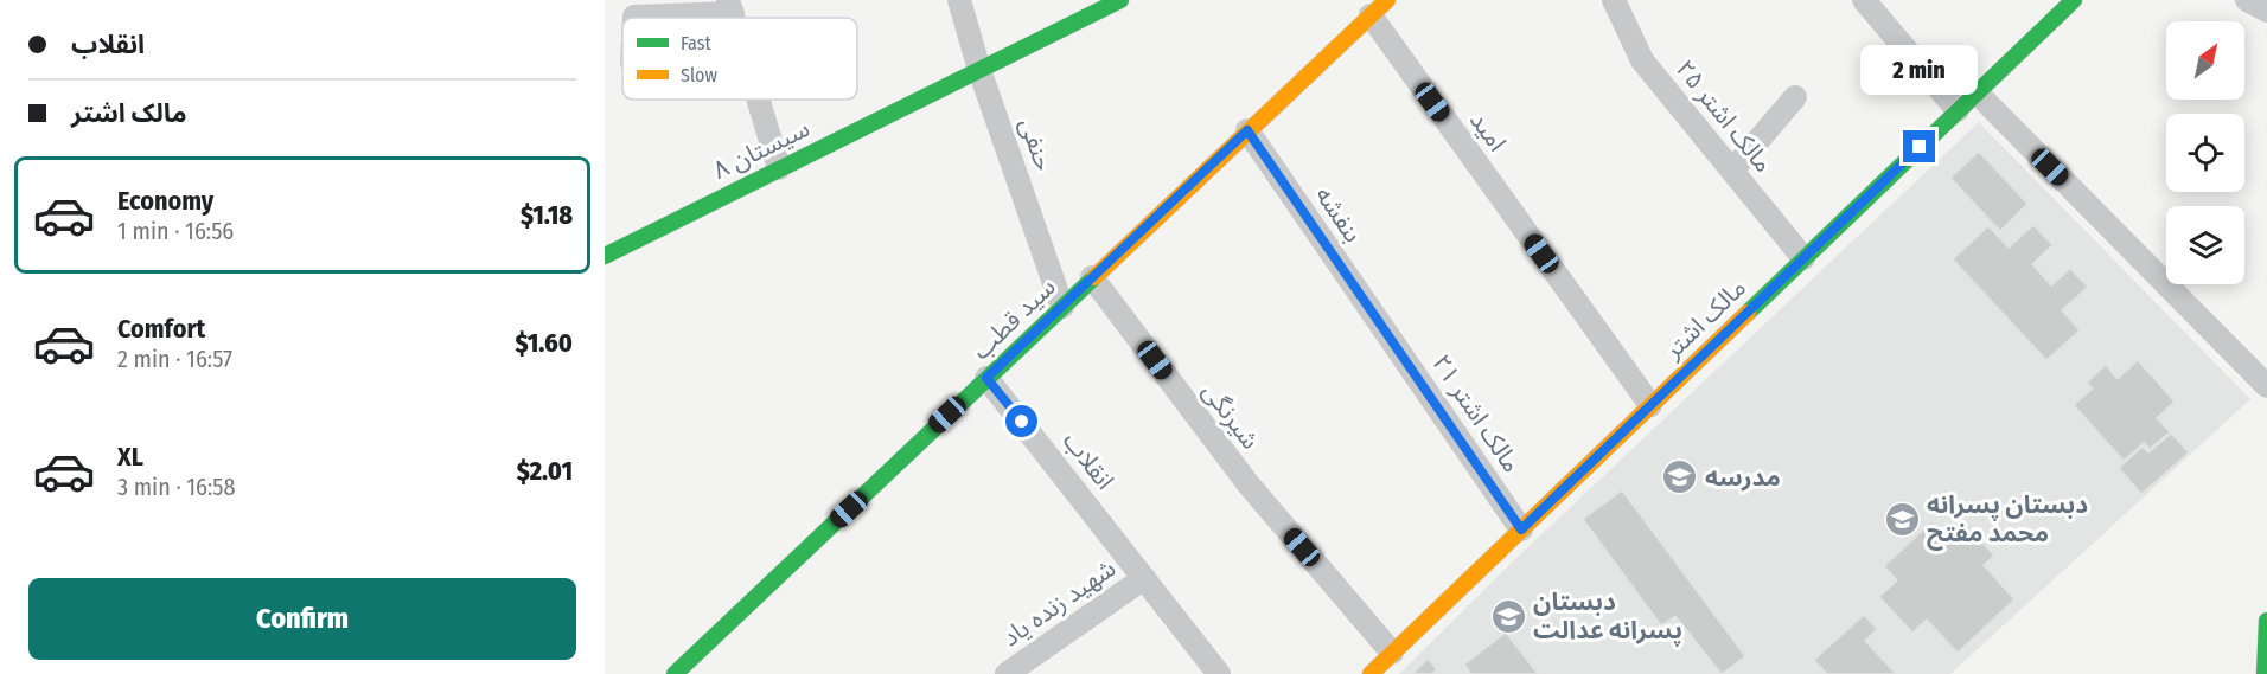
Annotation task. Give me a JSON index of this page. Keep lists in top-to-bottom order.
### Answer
{
  "streets": {
    "street": [
      "مالک اشتر ۲۵",
      "امید",
      "حنفی",
      "سیستان ۸",
      "بنفشه",
      "سید قطب",
      "مالک اشتر",
      "مالک اشتر ۲۱",
      "شیرنگی",
      "انقلاب",
      "شهید زنده یاد"
    ]
  },
  "crossings": [
    ["مالک اشتر ۲۵", "مالک اشتر"],
    ["امید", "سید قطب"],
    ["امید", "مالک اشتر"],
    ["حنفی", "سیستان ۸"],
    ["حنفی", "سید قطب"],
    ["بنفشه", "سید قطب"],
    ["بنفشه", "مالک اشتر ۲۱"],
    ["سید قطب", "شیرنگی"],
    ["سید قطب", "انقلاب"],
    ["مالک اشتر", "مالک اشتر ۲۱"],
    ["مالک اشتر", "شیرنگی"],
    ["انقلاب", "شهید زنده یاد"]
  ],
  "places": {
    "school or university": ["مدرسه", "دبستان پسرانه محمد مفتح", "دبستان پسرانه عدالت"]
  },
  "legend": ["Fast", "Slow"],
  "north": "top right",
  "page": {
    "banner": ["انقلاب", "مالک اشتر"],
    "bubble": "2 min",
    "list": [
      {
        "name": "Economy",
        "note": "1 min · 16:56",
        "value": "$1.18"
      },
      {
        "name": "Comfort",
        "note": "2 min · 16:57",
        "value": "$1.60"
      },
      {
        "name": "XL",
        "note": "3 min · 16:58",
        "value": "$2.01"
      }
    ],
    "buttons": "Confirm"
  }
}
